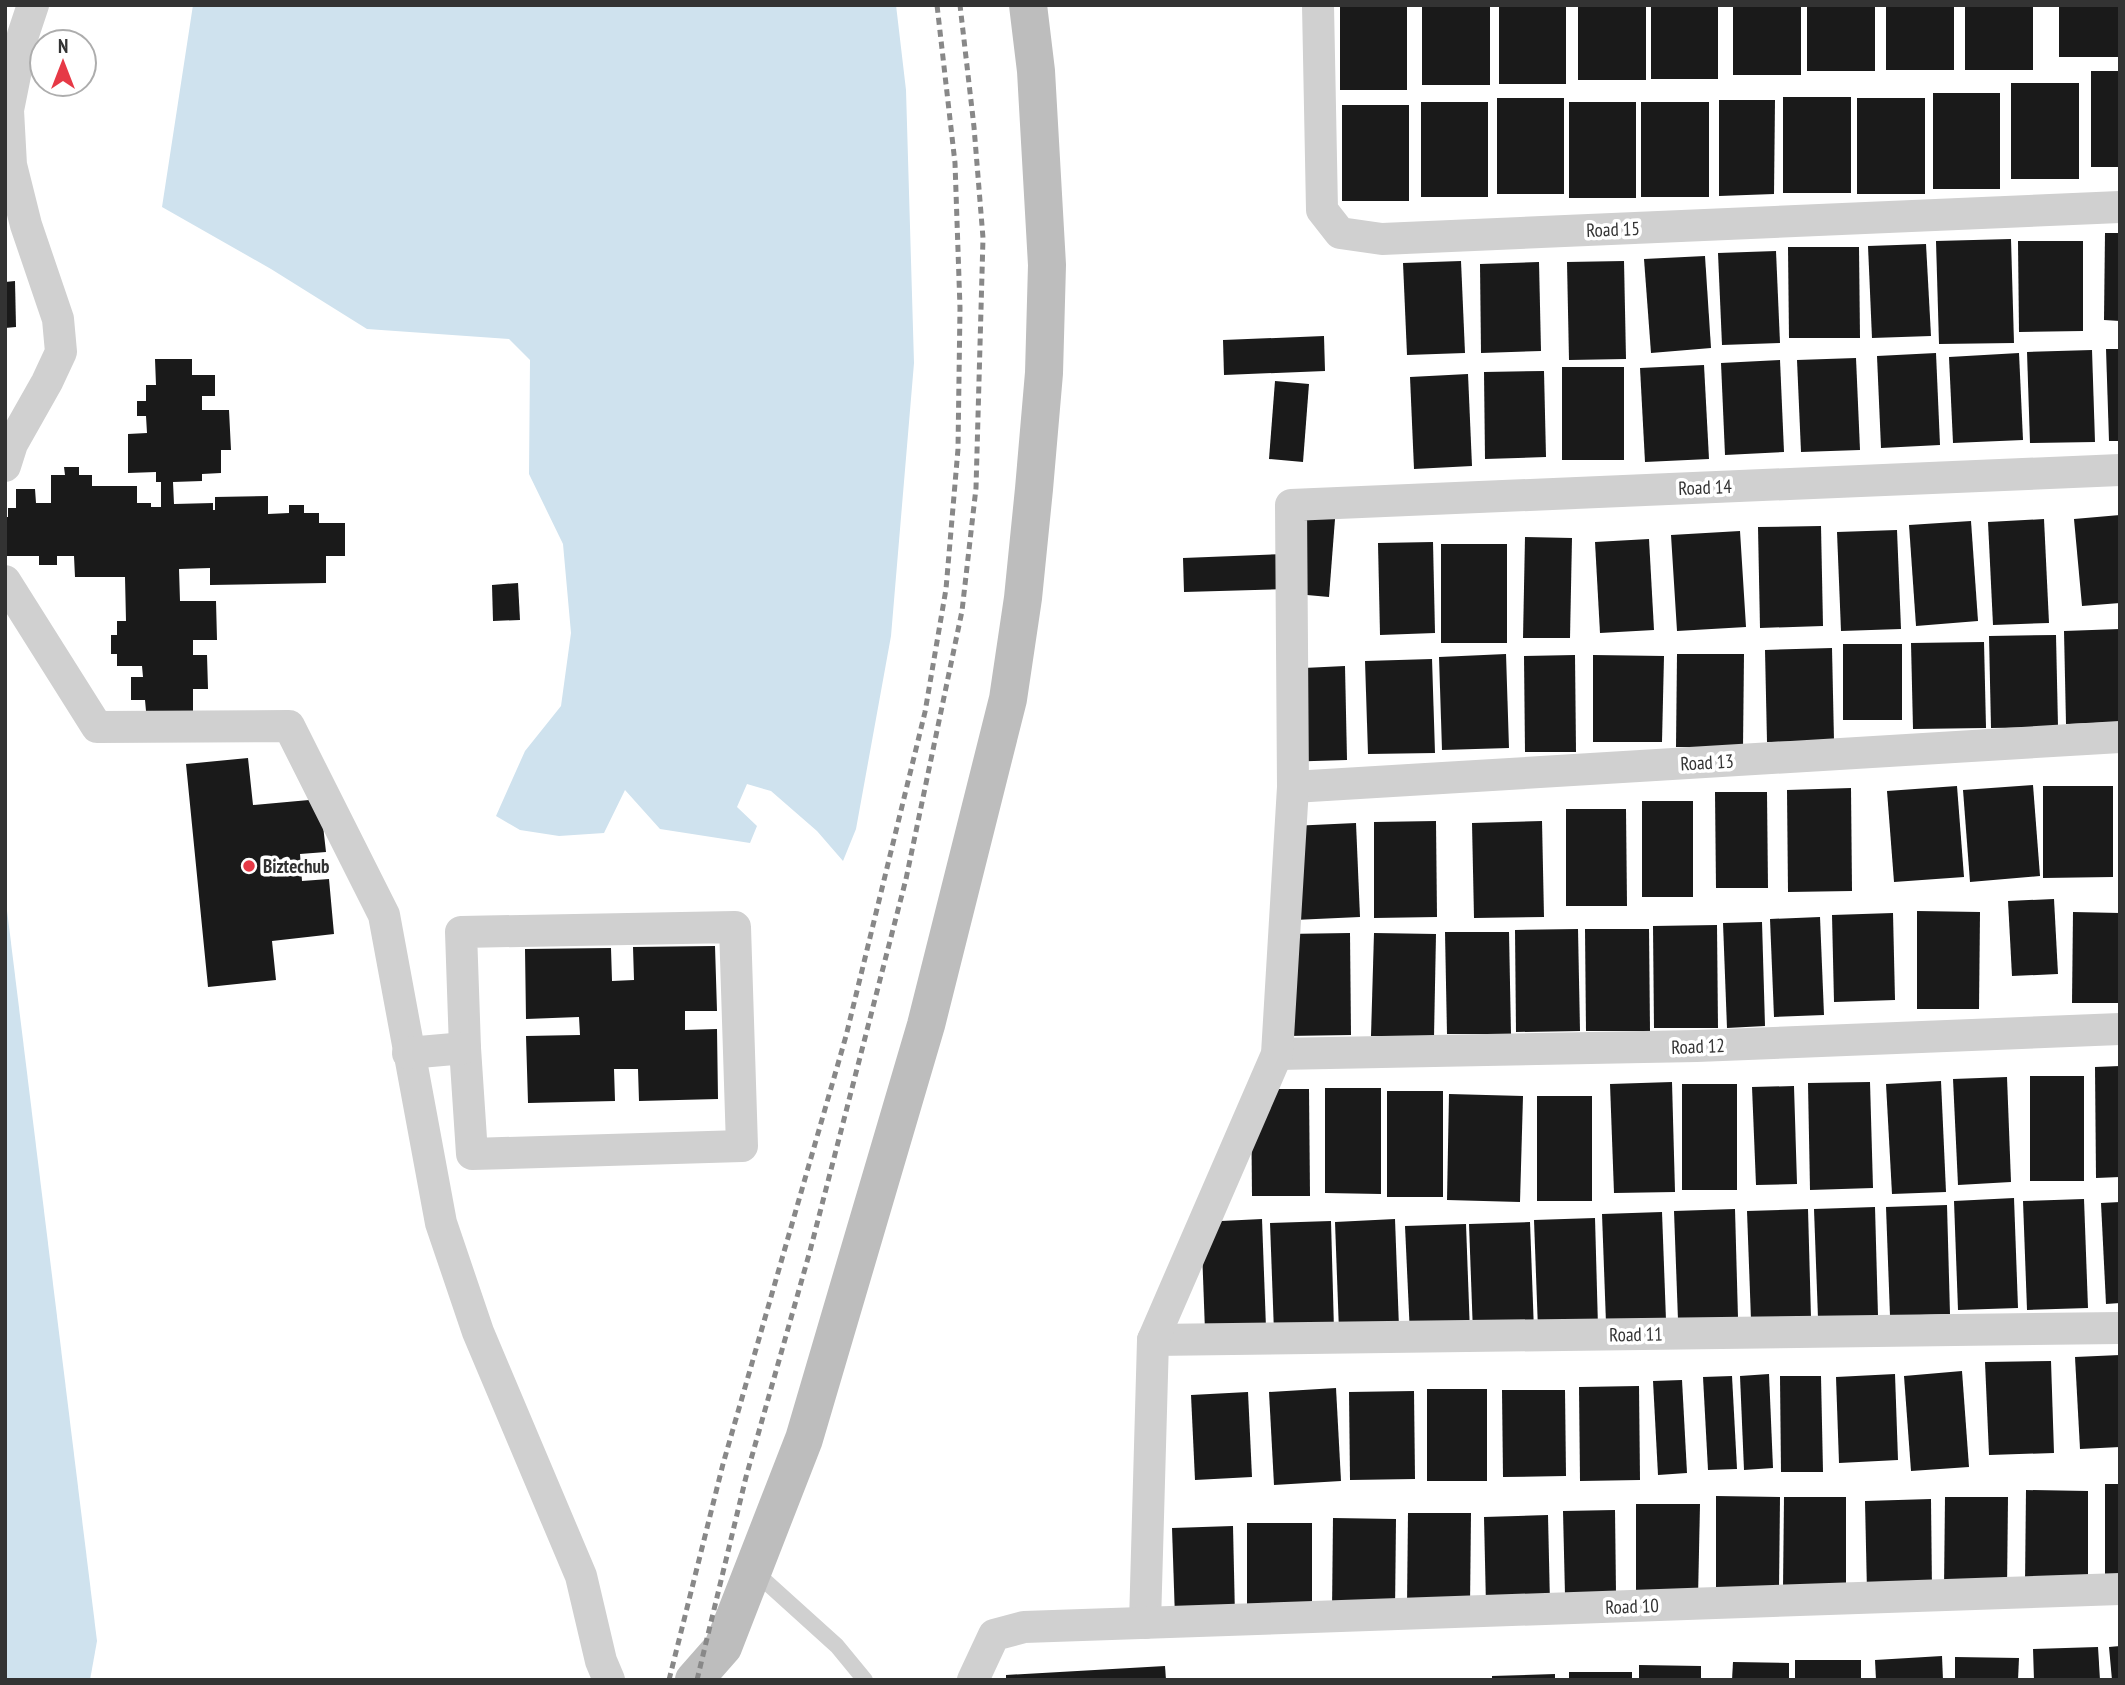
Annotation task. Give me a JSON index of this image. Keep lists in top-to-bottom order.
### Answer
{
  "streets": {
    "street": [
      "Road 15",
      "Road 14",
      "Road 13",
      "Road 12",
      "Road 11",
      "Road 10"
    ]
  },
  "crossings": [
    ["Road 14", "Road 13"]
  ],
  "places": ["Biztechub"],
  "north": "top"
}
